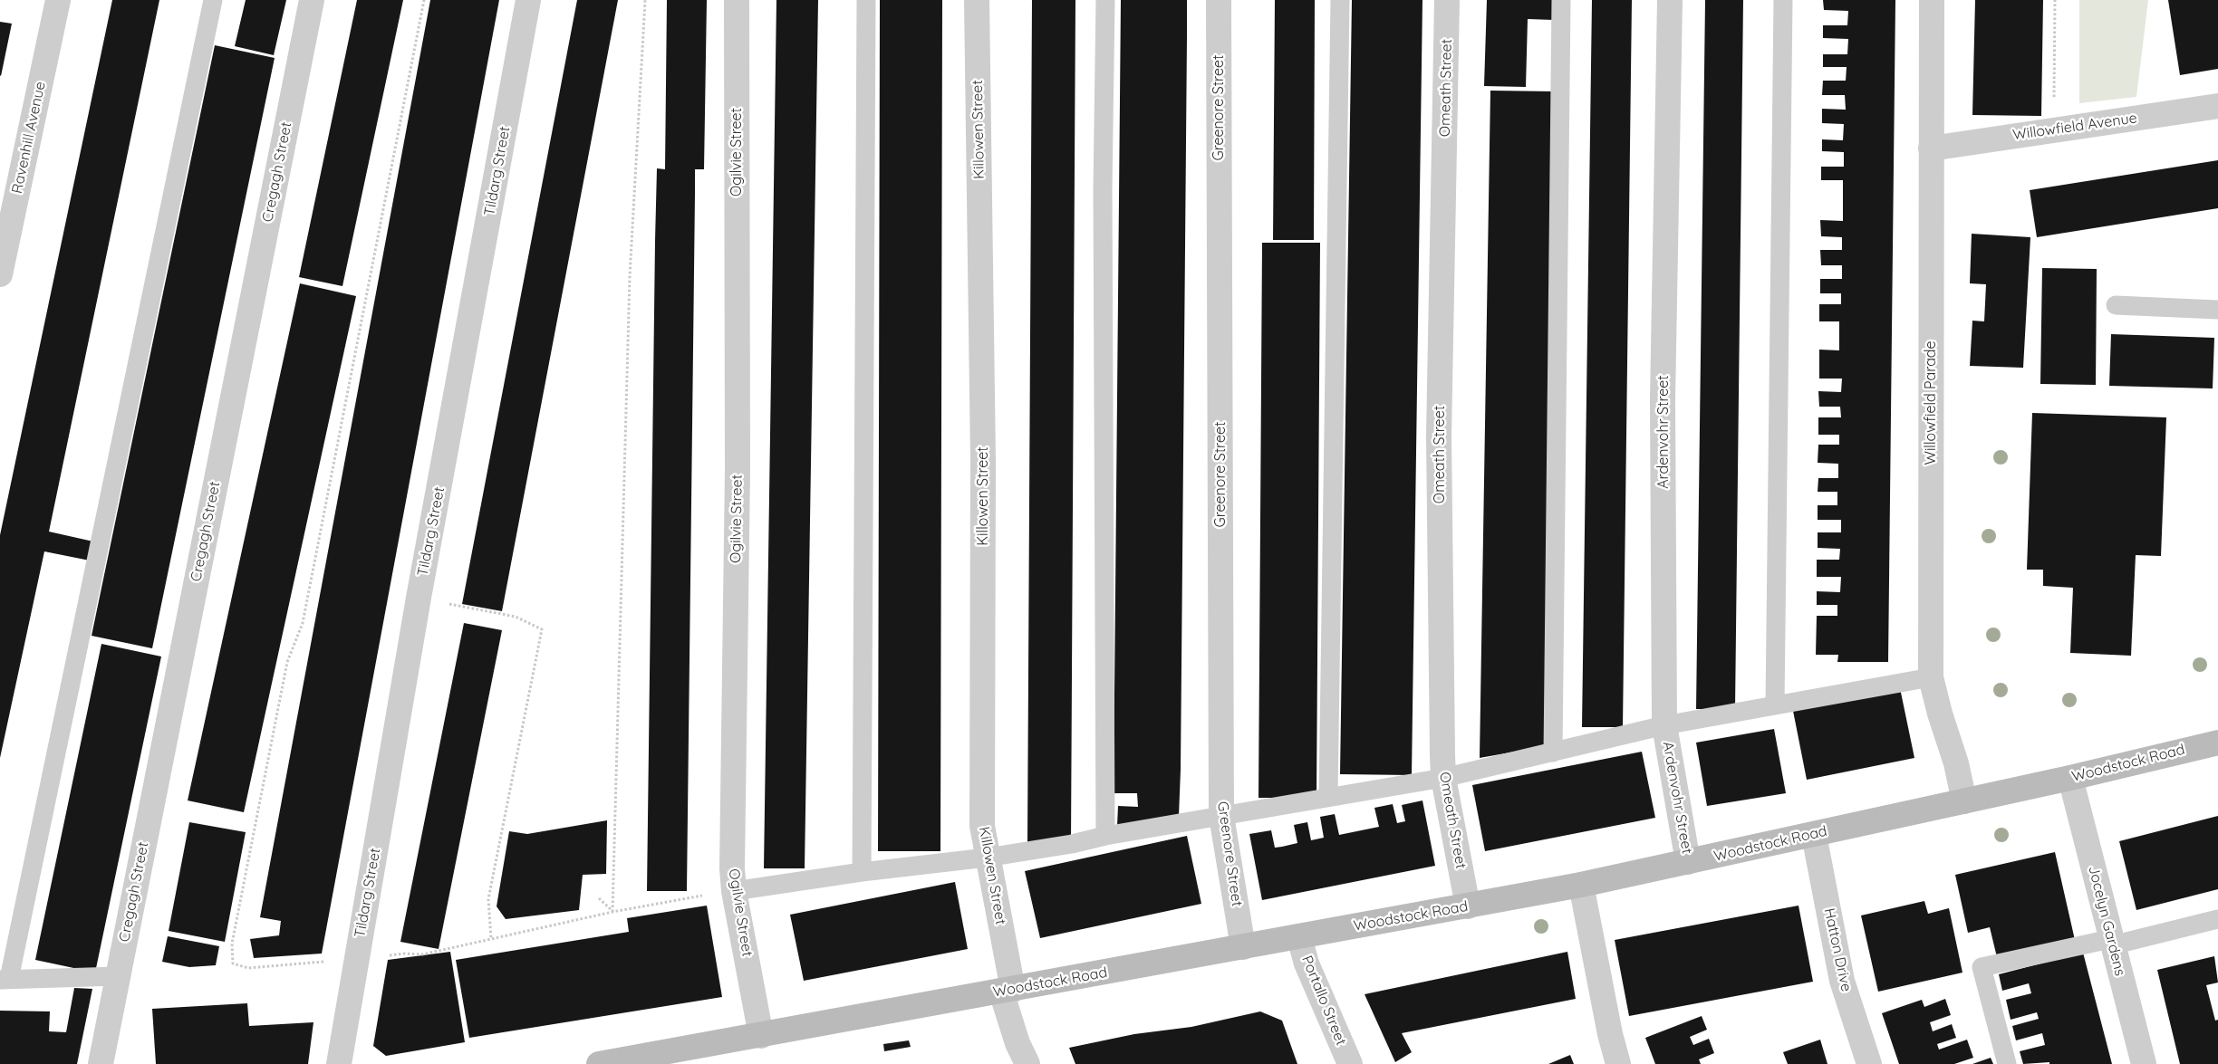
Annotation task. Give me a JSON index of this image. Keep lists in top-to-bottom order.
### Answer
{
  "streets": {
    "street": [
      "Omeath Street",
      "Greenore Street",
      "Willowfield Avenue",
      "Killowen Street",
      "Ravenhill Avenue",
      "Ogilvie Street",
      "Tildarg Street",
      "Cregagh Street",
      "Willowfield Parade",
      "Ardenvohr Street",
      "Woodstock Road",
      "Jocelyn Gardens",
      "Hatton Drive",
      "Portallo Street"
    ]
  },
  "crossings": [
    ["Omeath Street", "Woodstock Road"],
    ["Greenore Street", "Woodstock Road"],
    ["Willowfield Avenue", "Willowfield Parade"],
    ["Killowen Street", "Woodstock Road"],
    ["Ogilvie Street", "Woodstock Road"],
    ["Willowfield Parade", "Woodstock Road"],
    ["Ardenvohr Street", "Woodstock Road"],
    ["Woodstock Road", "Jocelyn Gardens"],
    ["Woodstock Road", "Hatton Drive"],
    ["Woodstock Road", "Portallo Street"]
  ]
}
